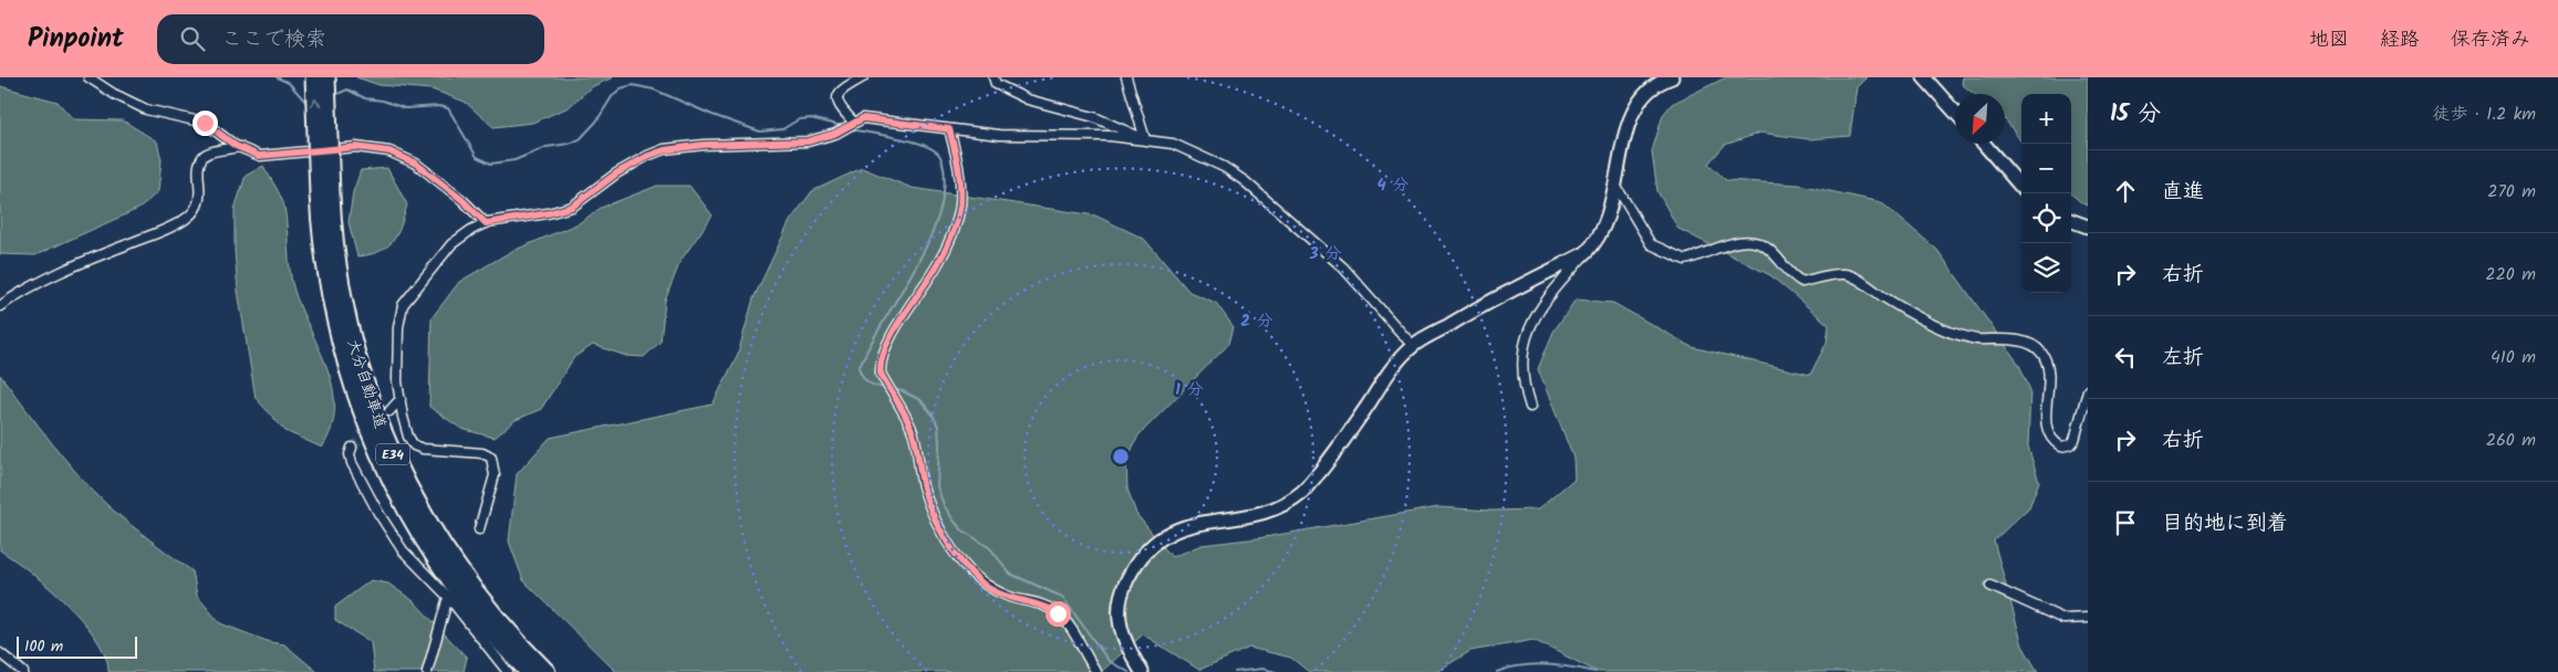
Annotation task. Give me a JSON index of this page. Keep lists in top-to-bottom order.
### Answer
{
  "streets": {
    "highway": ["大分自動車道", "E34"]
  },
  "scale_bar": "100 m",
  "north": "bottom left",
  "page": {
    "header": "Pinpoint",
    "search": "ここで検索",
    "nav": ["地図", "経路", "保存済み"],
    "heading": ["15 分", "徒歩 · 1.2 km"],
    "map_buttons": ["+", "−"],
    "list": [
      ["直進", "270 m"],
      ["右折", "220 m"],
      ["左折", "410 m"],
      ["右折", "260 m"],
      "目的地に到着"
    ],
    "scale": "100 m"
  },
  "rings": [
    "4 分",
    "3 分",
    "2 分",
    "1 分"
  ]
}
